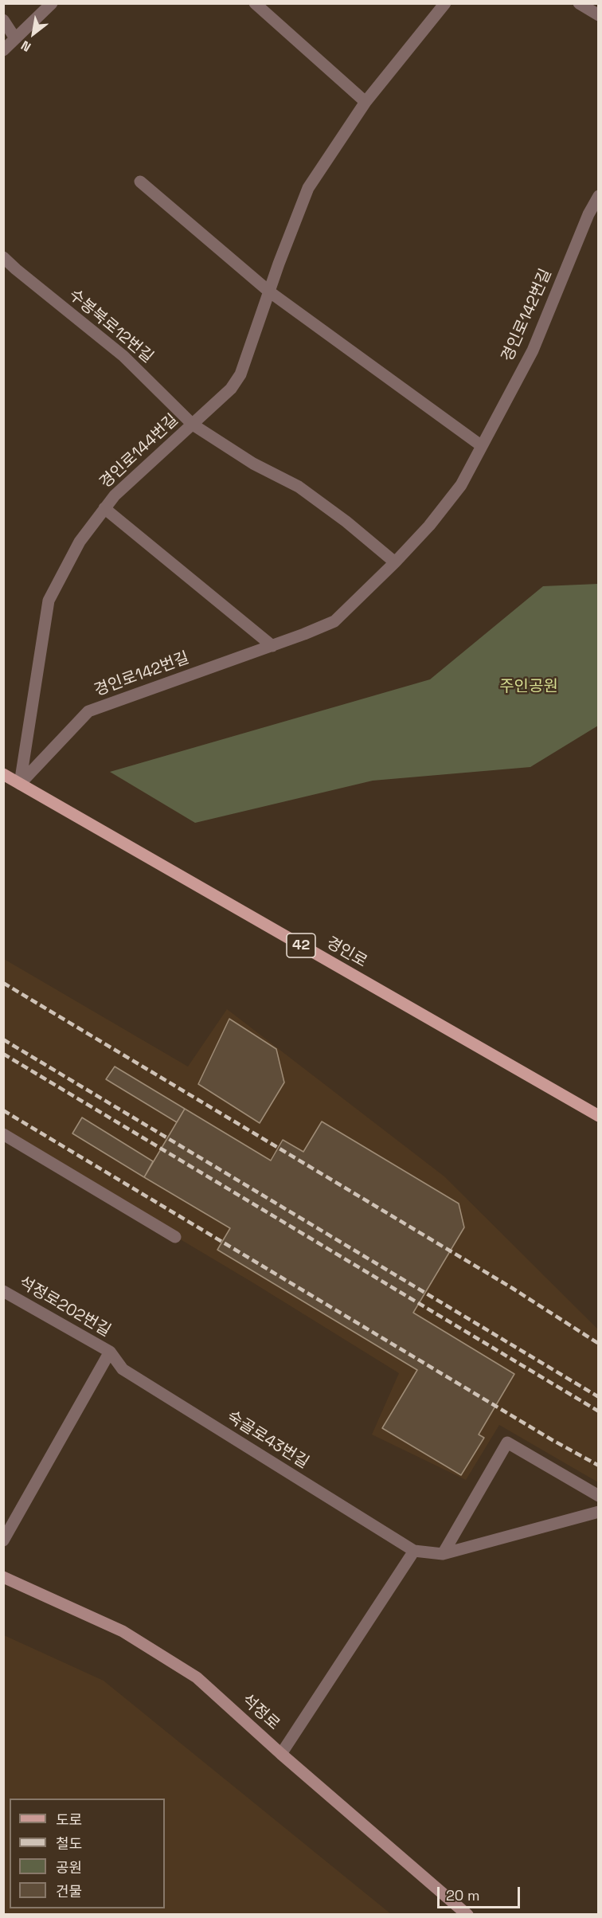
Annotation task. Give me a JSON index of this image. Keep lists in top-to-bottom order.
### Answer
{
  "streets": {
    "main road": ["42", "경인로", "석정로"],
    "lane": [
      "경인로142번길",
      "수봉북로12번길",
      "경인로144번길",
      "석정로202번길",
      "숙골로43번길"
    ]
  },
  "crossings": [
    ["경인로142번길", "경인로144번길"],
    ["경인로142번길", "경인로"],
    ["수봉북로12번길", "경인로144번길"],
    ["경인로144번길", "경인로"],
    ["석정로202번길", "숙골로43번길"]
  ],
  "parks": ["주인공원"],
  "legend": [
    "도로",
    "철도",
    "공원",
    "건물"
  ],
  "scale_bar": "20 m",
  "north": "bottom left"
}
